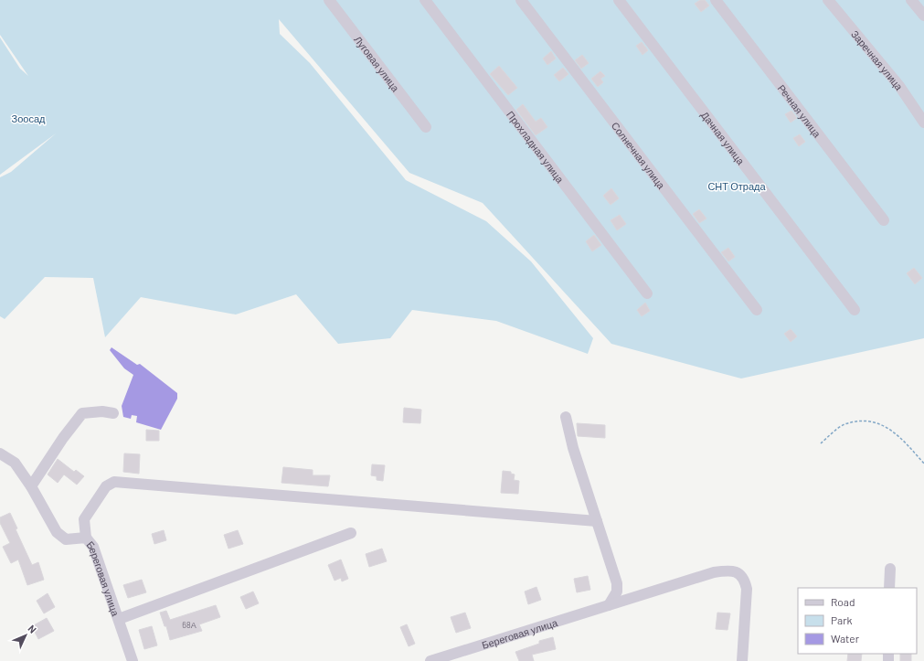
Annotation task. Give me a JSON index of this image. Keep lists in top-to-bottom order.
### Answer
{
  "streets": {
    "street": [
      "Заречная улица",
      "Луговая улица",
      "Речная улица",
      "Дачная улица",
      "Прохладная улица",
      "Солнечная улица",
      "Береговая улица"
    ]
  },
  "parks": ["Зоосад", "СНТ Отрада"],
  "house_numbers": ["68А"],
  "legend": ["Road", "Park", "Water"],
  "north": "top right"
}
